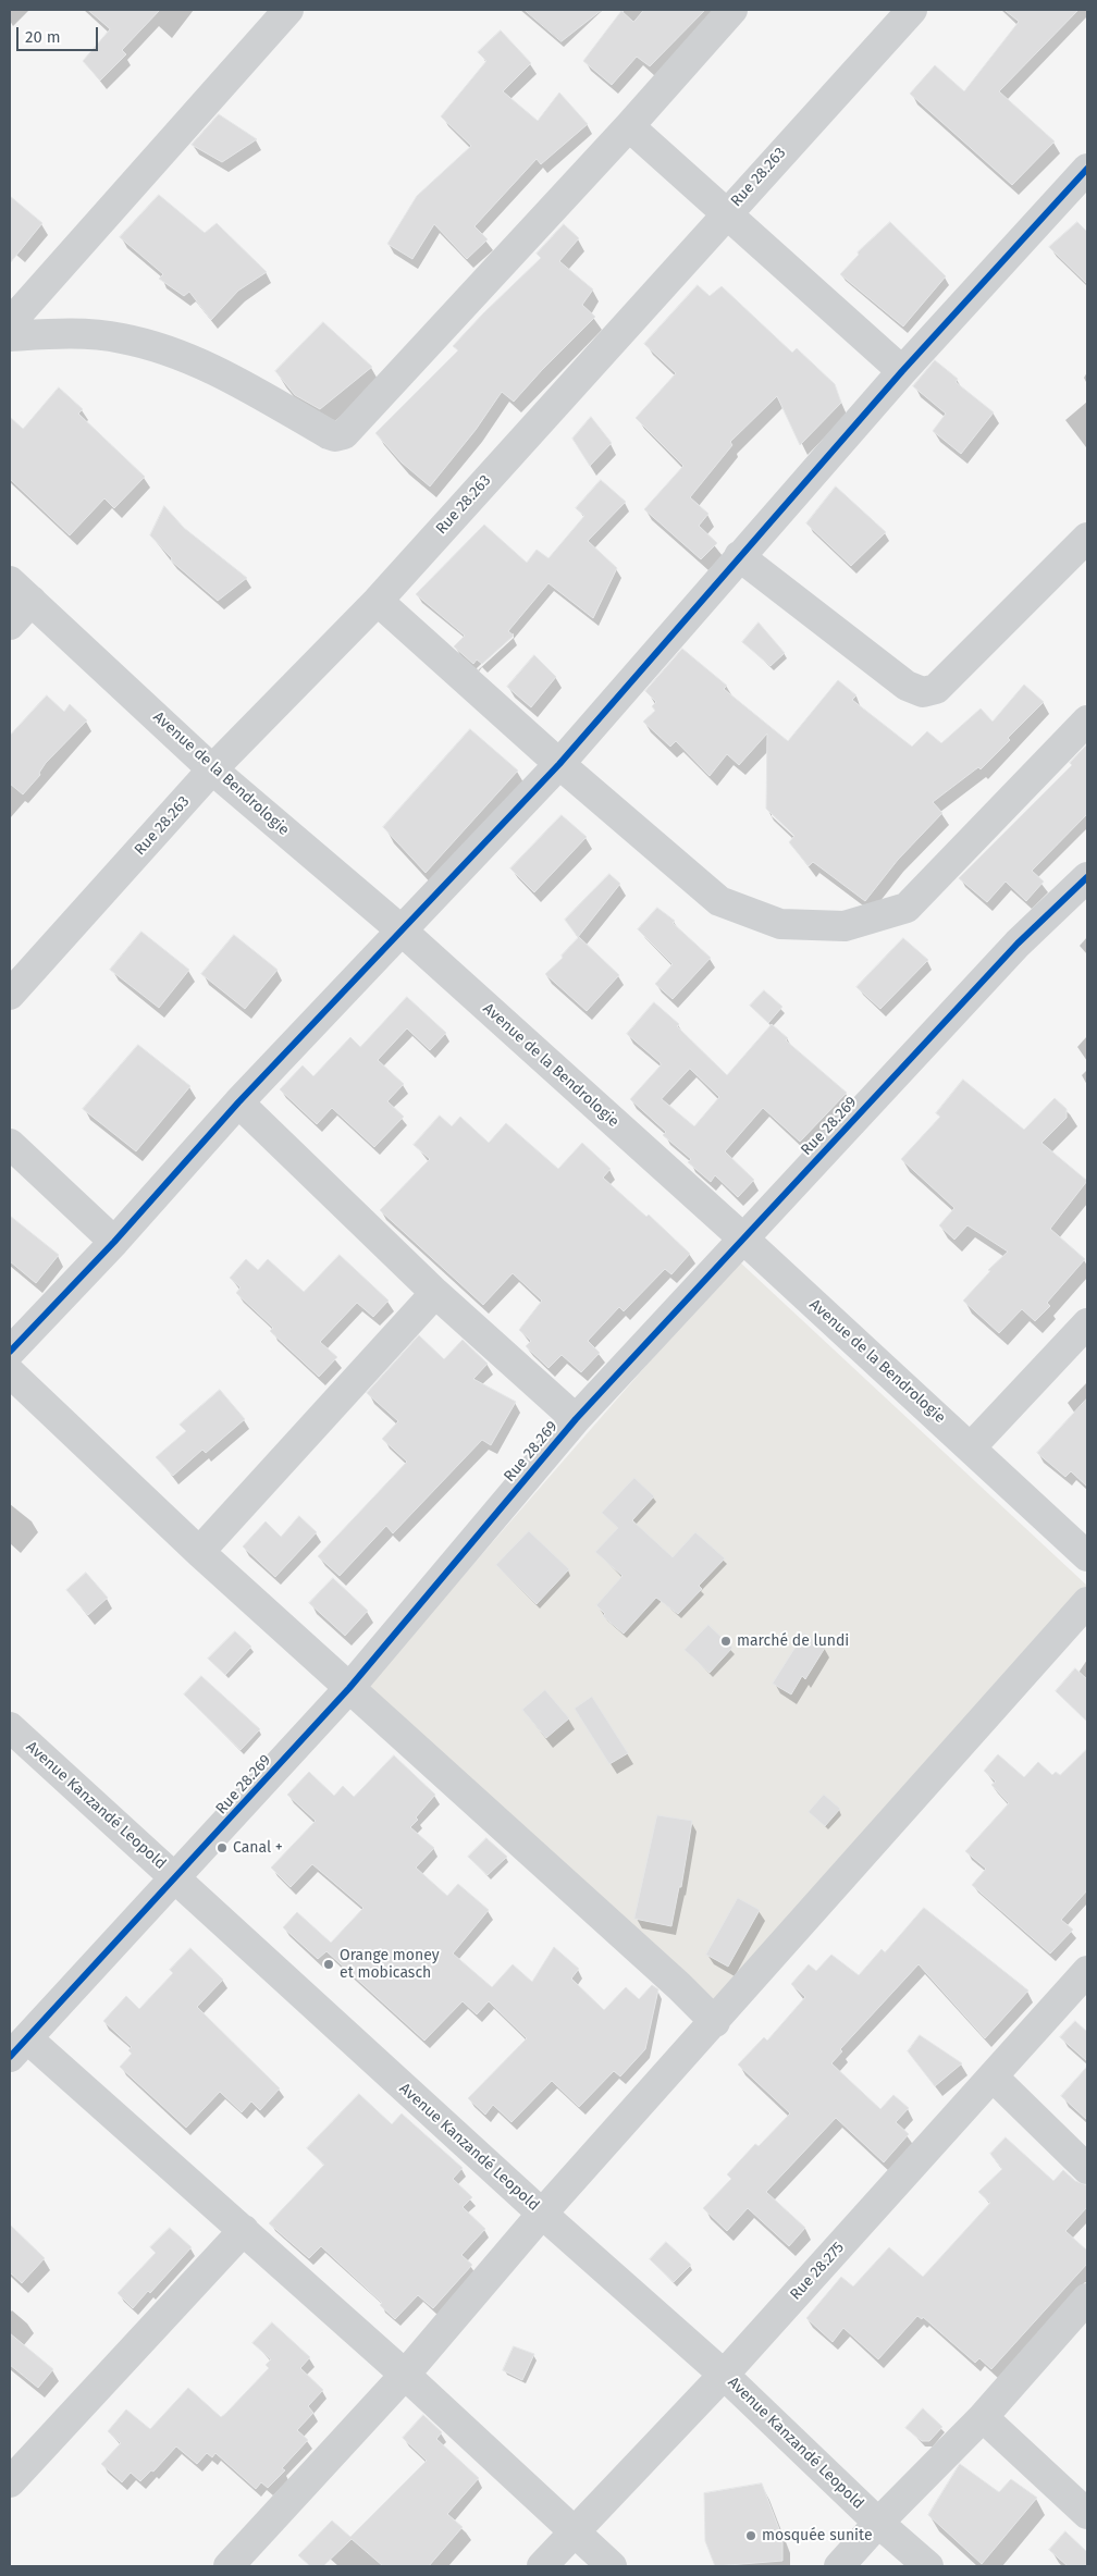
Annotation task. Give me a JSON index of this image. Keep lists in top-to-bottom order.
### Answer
{
  "streets": {
    "street": [
      "Rue 28.263",
      "Avenue de la Bendrologie",
      "Rue 28.269",
      "Avenue Kanzandé Leopold",
      "Rue 28.275"
    ]
  },
  "crossings": [
    ["Rue 28.263", "Avenue de la Bendrologie"],
    ["Avenue de la Bendrologie", "Rue 28.269"],
    ["Rue 28.269", "Avenue Kanzandé Leopold"],
    ["Avenue Kanzandé Leopold", "Rue 28.275"]
  ],
  "places": [
    "marché de lundi",
    "Canal +",
    "Orange money et mobicasch",
    "mosquée sunite"
  ],
  "scale_bar": "20 m"
}
